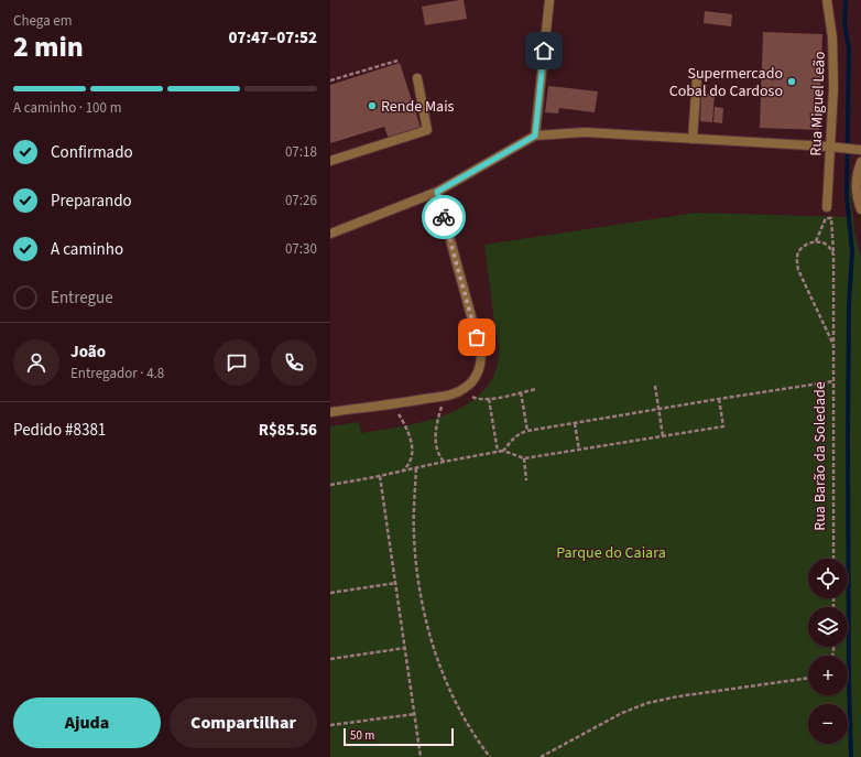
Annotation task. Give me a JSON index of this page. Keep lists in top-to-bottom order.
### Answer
{
  "streets": {
    "street": ["Rua Miguel Leão"],
    "path": ["Rua Barão da Soledade"]
  },
  "parks": ["Parque do Caiara"],
  "places": ["Supermercado Cobal do Cardoso", "Rende Mais"],
  "scale_bar": "50 m",
  "page": {
    "heading": ["2 min", "Chega em", "07:47–07:52"],
    "panel": [
      "João",
      "Entregador · 4.8",
      "Pedido #8381",
      "R$85.56"
    ],
    "bar": "A caminho · 100 m",
    "list": [
      ["Confirmado", "07:18"],
      ["Preparando", "07:26"],
      ["A caminho", "07:30"],
      "Entregue"
    ],
    "map_buttons": ["+", "−"],
    "buttons": ["Ajuda", "Compartilhar"],
    "scale": "50 m"
  }
}
